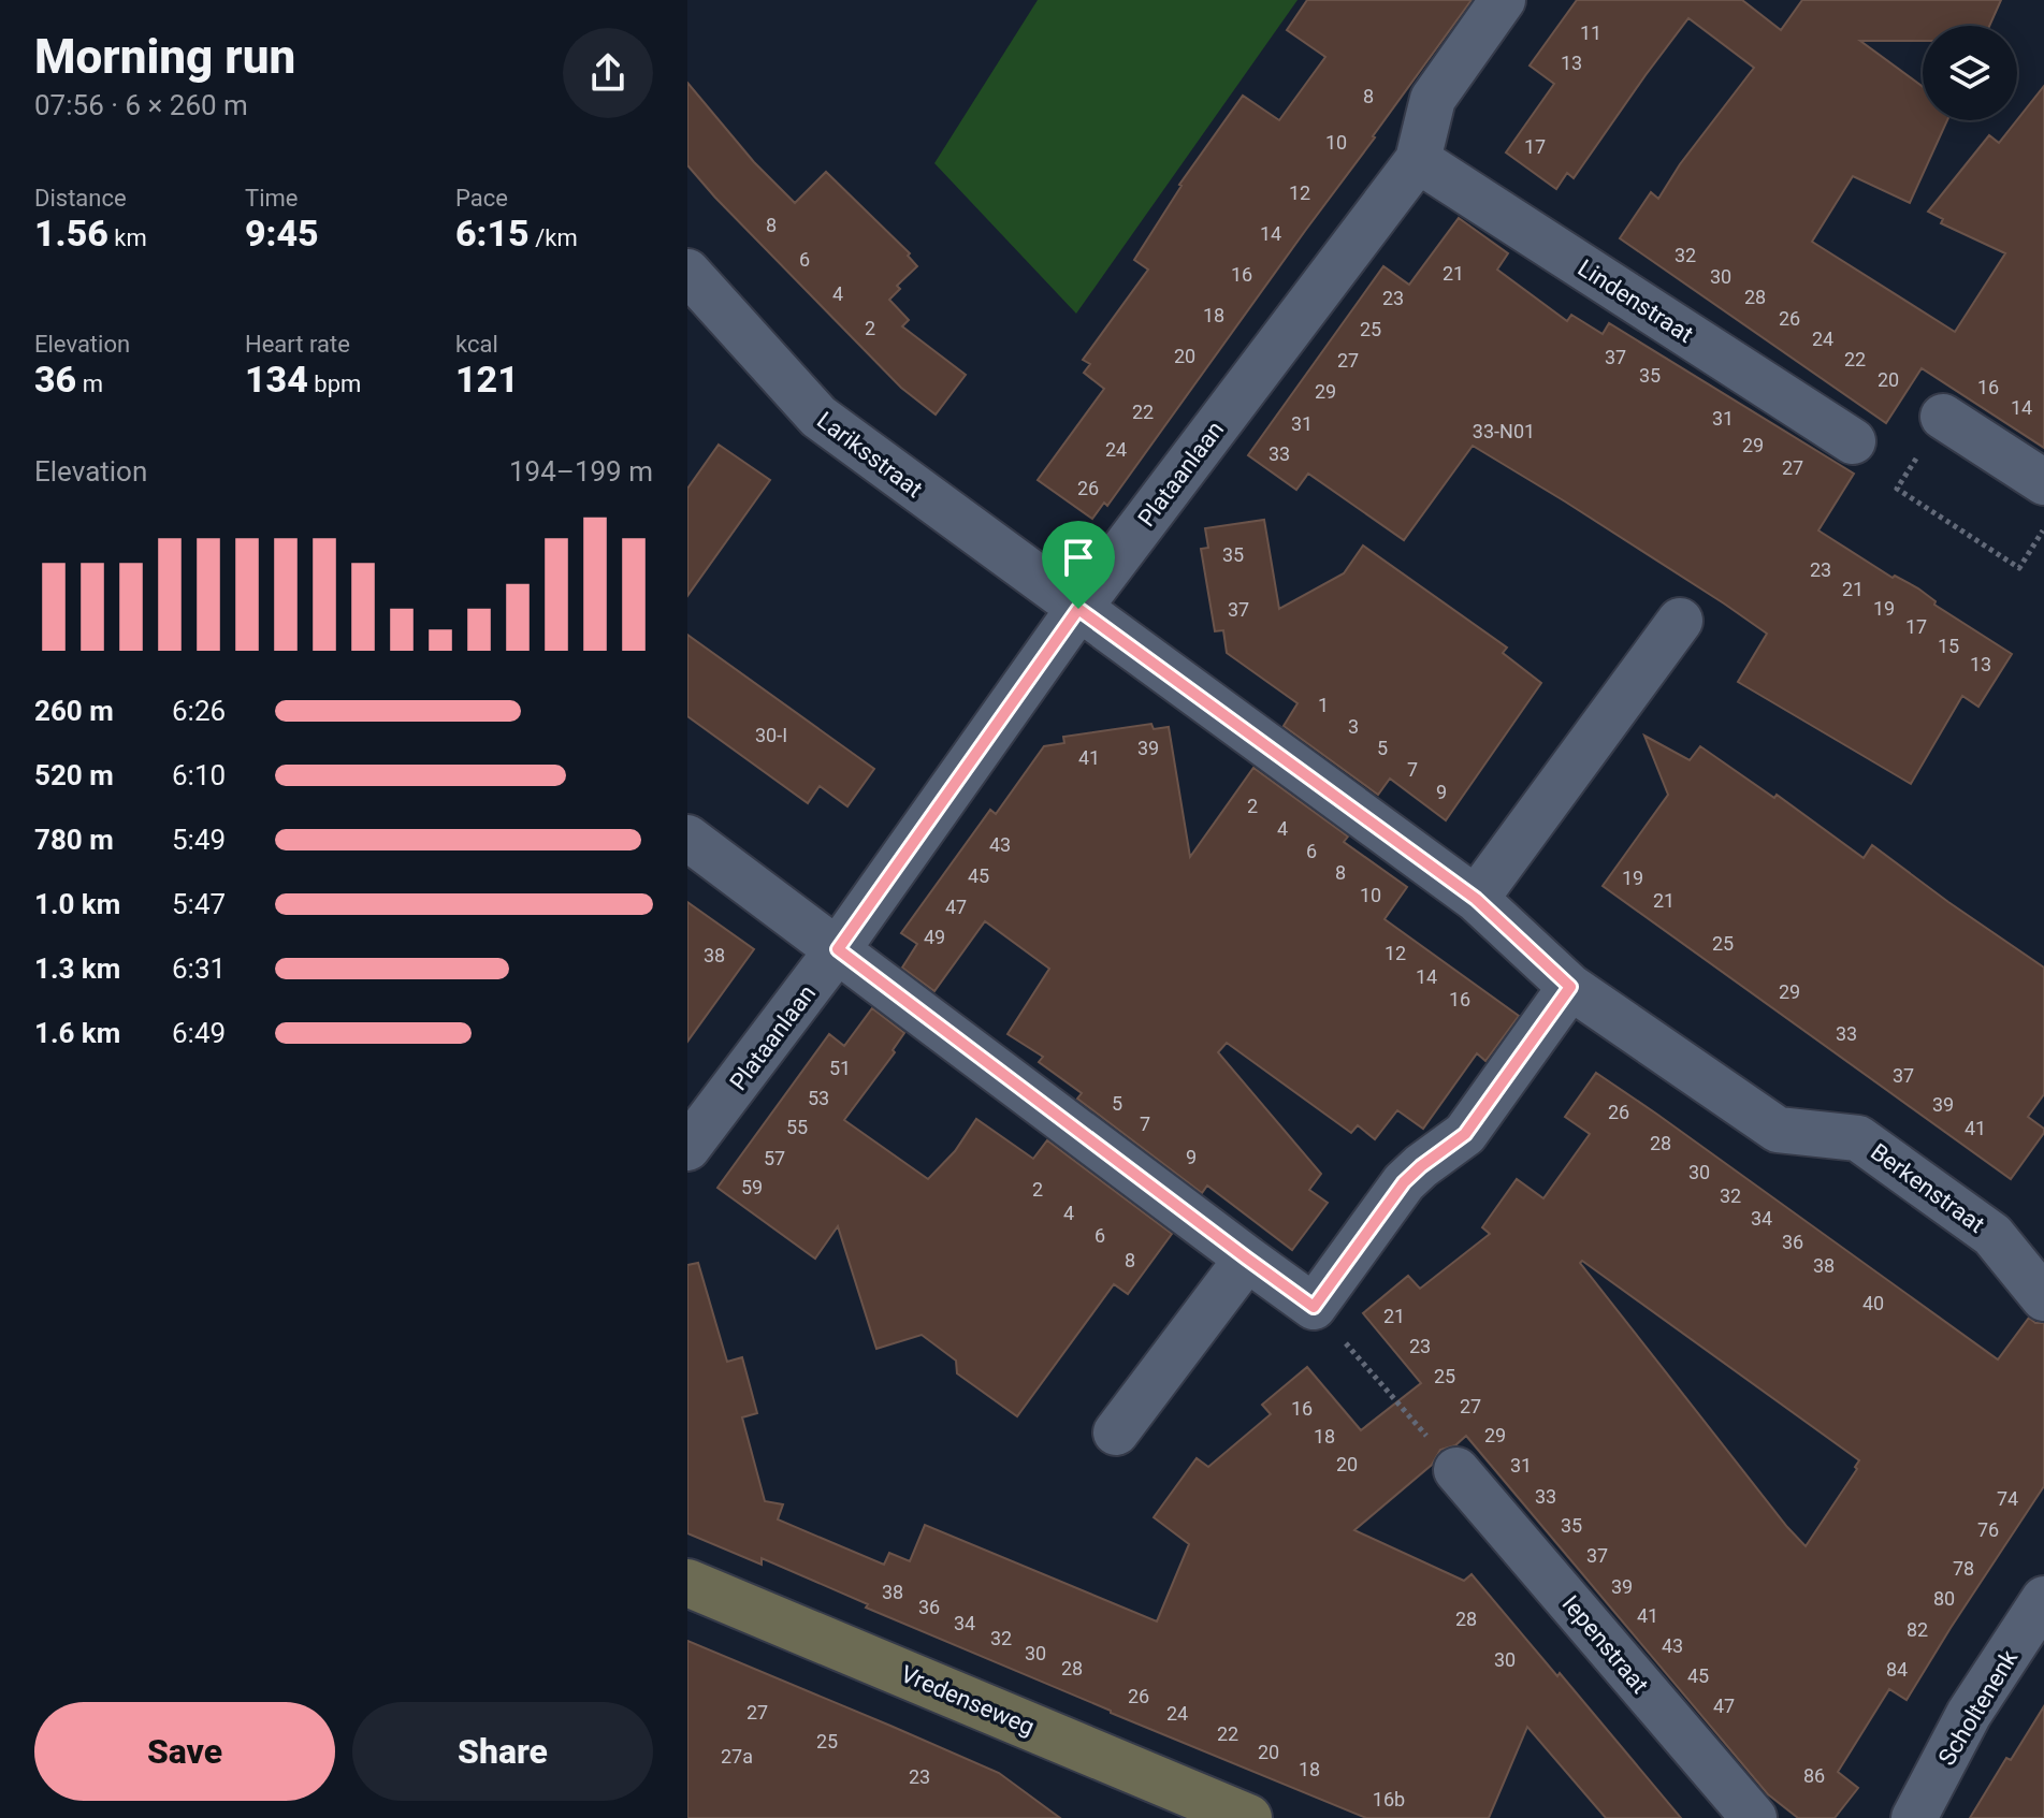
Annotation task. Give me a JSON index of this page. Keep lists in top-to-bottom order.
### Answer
{
  "streets": {
    "main road": ["Vredenseweg"],
    "street": [
      "Lindenstraat",
      "Lariksstraat",
      "Plataanlaan",
      "Berkenstraat",
      "Iepenstraat",
      "Scholtenenk"
    ]
  },
  "crossings": [
    ["Lindenstraat", "Plataanlaan"],
    ["Lariksstraat", "Plataanlaan"],
    ["Lariksstraat", "Berkenstraat"],
    ["Plataanlaan", "Berkenstraat"]
  ],
  "house_numbers": [
    "11",
    "13",
    "8",
    "10",
    "17",
    "12",
    "8",
    "14",
    "32",
    "6",
    "21",
    "16",
    "30",
    "4",
    "28",
    "23",
    "18",
    "26",
    "2",
    "25",
    "24",
    "20",
    "37",
    "22",
    "27",
    "35",
    "20",
    "16",
    "29",
    "14",
    "22",
    "31",
    "31",
    "33-N01",
    "29",
    "24",
    "33",
    "27",
    "26",
    "35",
    "23",
    "21",
    "19",
    "37",
    "17",
    "15",
    "13",
    "1",
    "3",
    "30-I",
    "39",
    "5",
    "41",
    "7",
    "9",
    "2",
    "4",
    "43",
    "6",
    "8",
    "45",
    "19",
    "10",
    "21",
    "47",
    "49",
    "25",
    "12",
    "38",
    "14",
    "29",
    "16",
    "33",
    "51",
    "37",
    "53",
    "5",
    "39",
    "26",
    "7",
    "55",
    "41",
    "28",
    "9",
    "57",
    "30",
    "59",
    "2",
    "32",
    "4",
    "34",
    "6",
    "36",
    "8",
    "38",
    "40",
    "21",
    "23",
    "25",
    "27",
    "16",
    "29",
    "18",
    "20",
    "31",
    "33",
    "74",
    "35",
    "76",
    "37",
    "78",
    "39",
    "38",
    "80",
    "36",
    "41",
    "28",
    "34",
    "82",
    "32",
    "43",
    "30",
    "30",
    "28",
    "84",
    "45",
    "26",
    "47",
    "27",
    "24",
    "22",
    "25",
    "20",
    "27a",
    "18",
    "86",
    "23",
    "16b"
  ],
  "page": {
    "heading": ["Morning run", "07:56 · 6 × 260 m"],
    "stats": [
      ["Distance", "1.56 km"],
      ["Time", "9:45"],
      ["Pace", "6:15 /km"],
      ["Elevation", "36 m"],
      ["Heart rate", "134 bpm"],
      ["kcal", "121"]
    ],
    "chart": ["Elevation", "194–199 m"],
    "list": [
      {
        "name": "260 m",
        "note": "6:26"
      },
      {
        "name": "520 m",
        "note": "6:10"
      },
      {
        "name": "780 m",
        "note": "5:49"
      },
      {
        "name": "1.0 km",
        "note": "5:47"
      },
      {
        "name": "1.3 km",
        "note": "6:31"
      },
      {
        "name": "1.6 km",
        "note": "6:49"
      }
    ],
    "buttons": ["Save", "Share"]
  }
}
